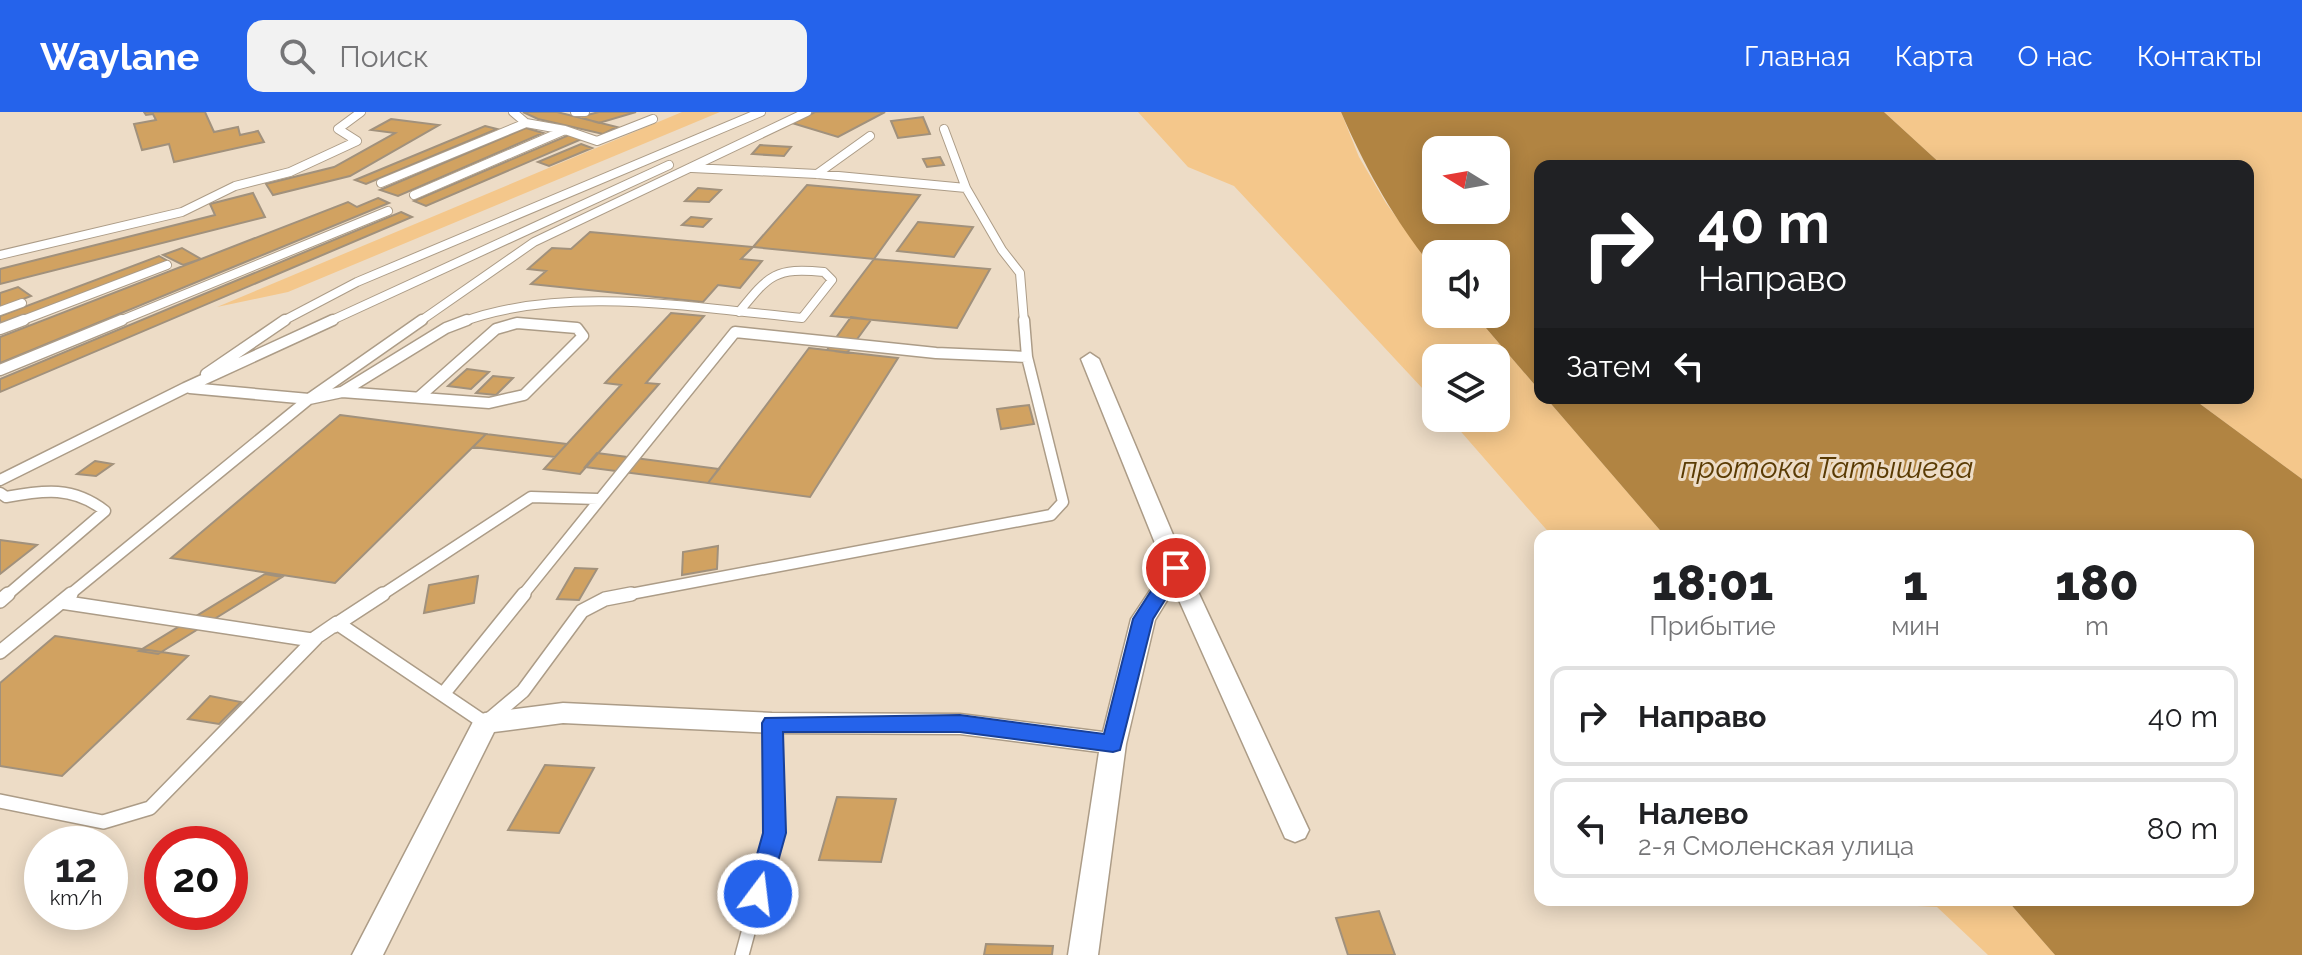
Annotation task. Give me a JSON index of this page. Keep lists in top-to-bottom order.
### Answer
{
  "water": ["протока Татышева"],
  "north": "left",
  "page": {
    "header": "Waylane",
    "search": "Поиск",
    "nav": [
      "Главная",
      "Карта",
      "О нас",
      "Контакты"
    ],
    "turn": ["40 m", "Направо"],
    "then": "Затем",
    "eta": [
      "18:01",
      "Прибытие",
      "1",
      "мин",
      "180",
      "m"
    ],
    "list": [
      {
        "name": "Направо",
        "value": "40 m"
      },
      {
        "name": "Налево",
        "note": "2-я Смоленская улица",
        "value": "80 m"
      }
    ],
    "speed": "12 km/h",
    "limit": "20"
  }
}
